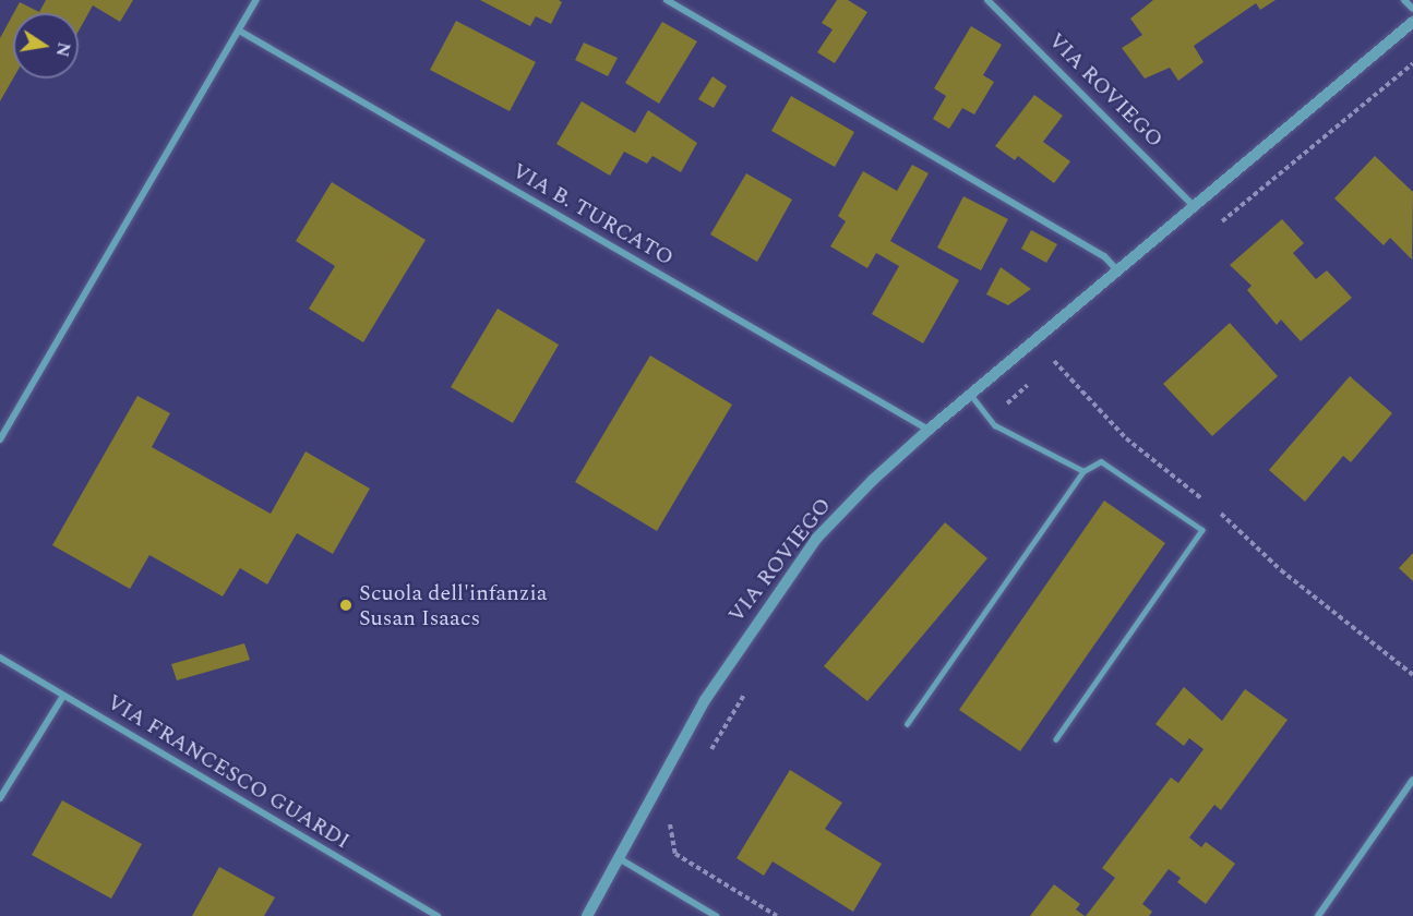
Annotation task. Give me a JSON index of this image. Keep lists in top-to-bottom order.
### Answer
{
  "streets": {
    "street": ["VIA ROVIEGO", "VIA B. TURCATO", "VIA FRANCESCO GUARDI"]
  },
  "crossings": [
    ["VIA ROVIEGO", "VIA B. TURCATO"]
  ],
  "places": ["Scuola dell'infanzia Susan Isaacs"],
  "north": "right"
}
